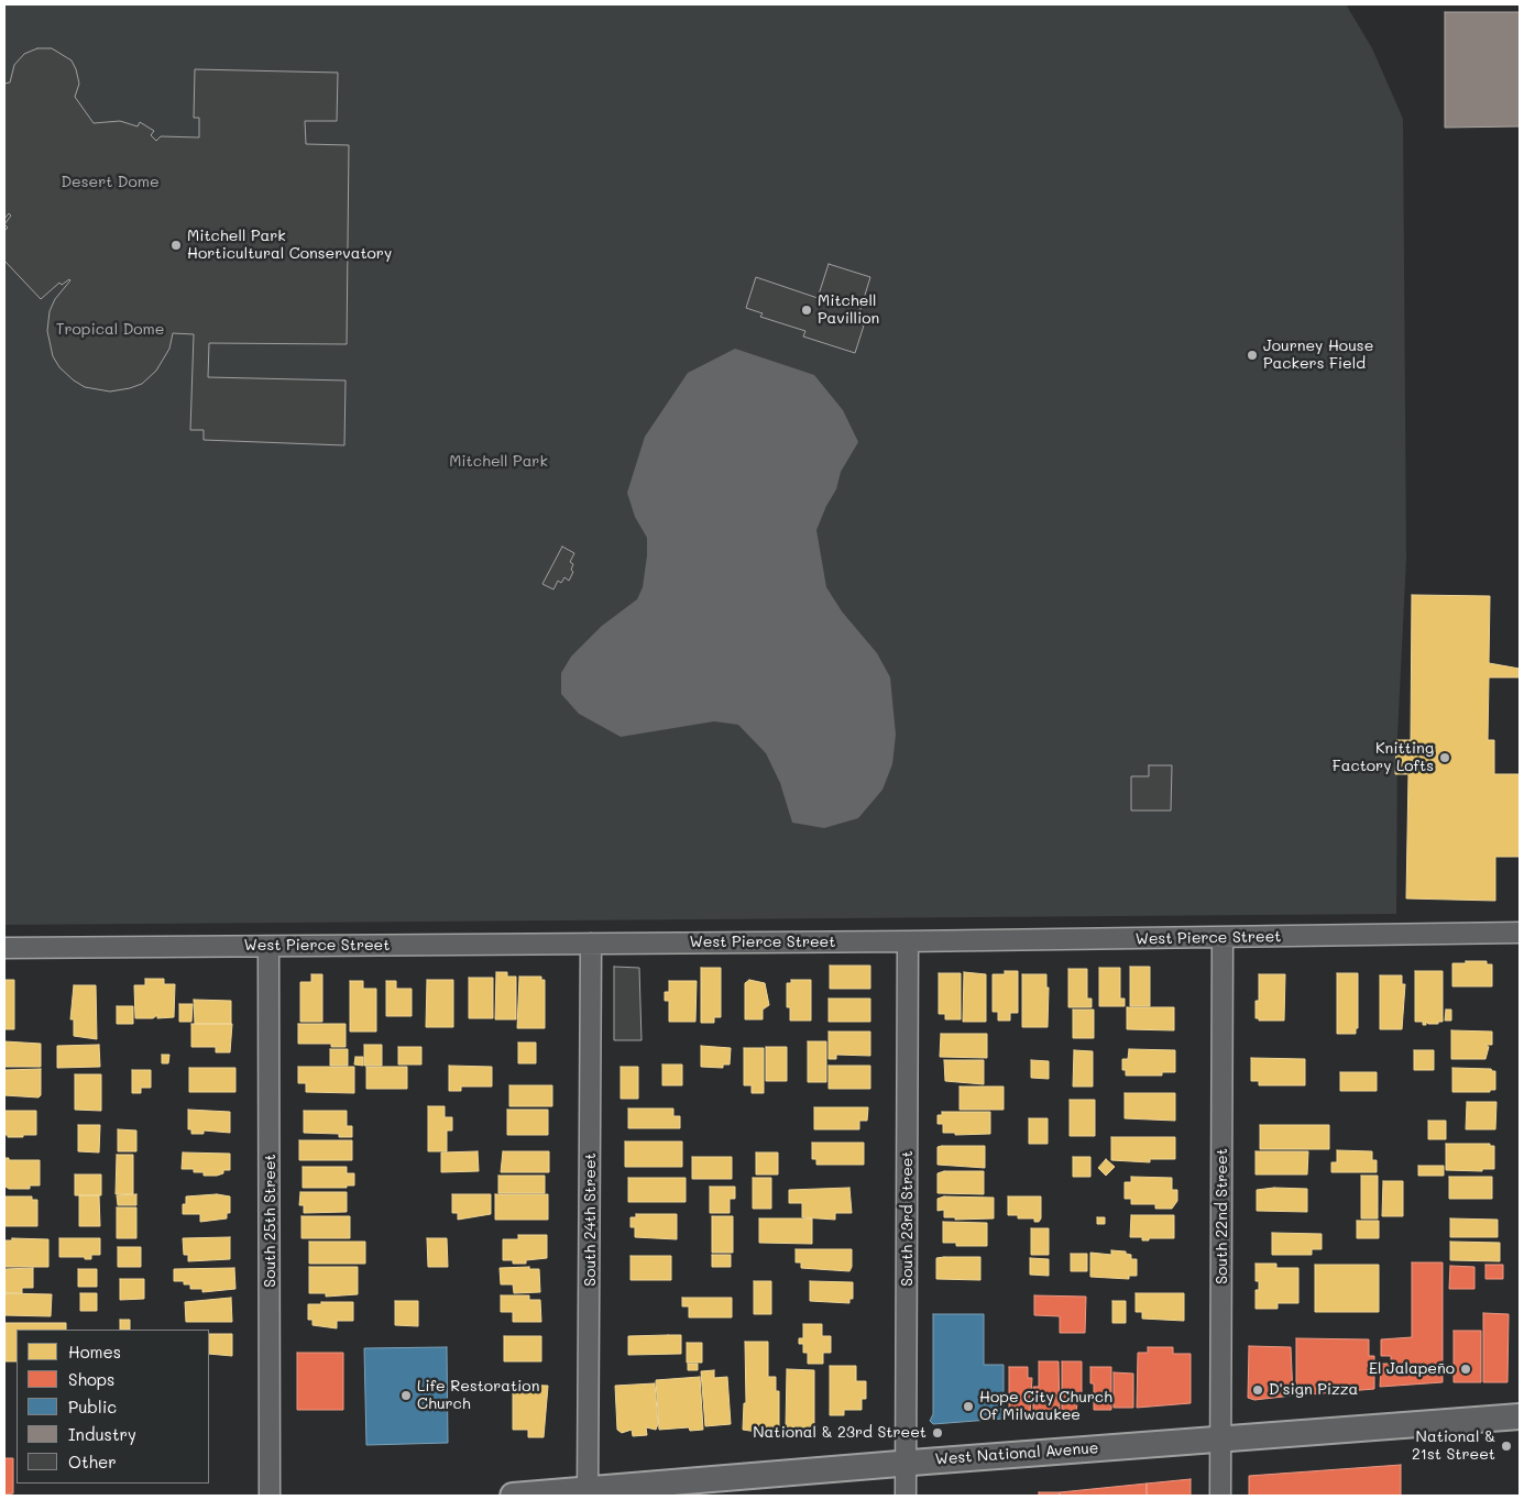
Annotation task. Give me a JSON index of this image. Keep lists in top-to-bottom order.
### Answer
{
  "streets": {
    "main road": ["West National Avenue"],
    "street": [
      "West Pierce Street",
      "South 22nd Street",
      "South 23rd Street",
      "South 24th Street",
      "South 25th Street"
    ]
  },
  "crossings": [
    ["West Pierce Street", "South 22nd Street"],
    ["West Pierce Street", "South 23rd Street"],
    ["West Pierce Street", "South 24th Street"],
    ["West Pierce Street", "South 25th Street"],
    ["South 22nd Street", "West National Avenue"],
    ["South 23rd Street", "West National Avenue"],
    ["South 24th Street", "West National Avenue"]
  ],
  "parks": ["Desert Dome", "Tropical Dome", "Mitchell Park"],
  "places": [
    "Mitchell Park Horticultural Conservatory",
    "Mitchell Pavillion",
    "Journey House Packers Field",
    "Knitting Factory Lofts",
    "El Jalapeño",
    "D'sign Pizza",
    "Life Restoration Church",
    "Hope City Church Of Milwaukee",
    "National & 23rd Street",
    "National & 21st Street"
  ],
  "legend": [
    "Homes",
    "Shops",
    "Public",
    "Industry",
    "Other"
  ]
}
